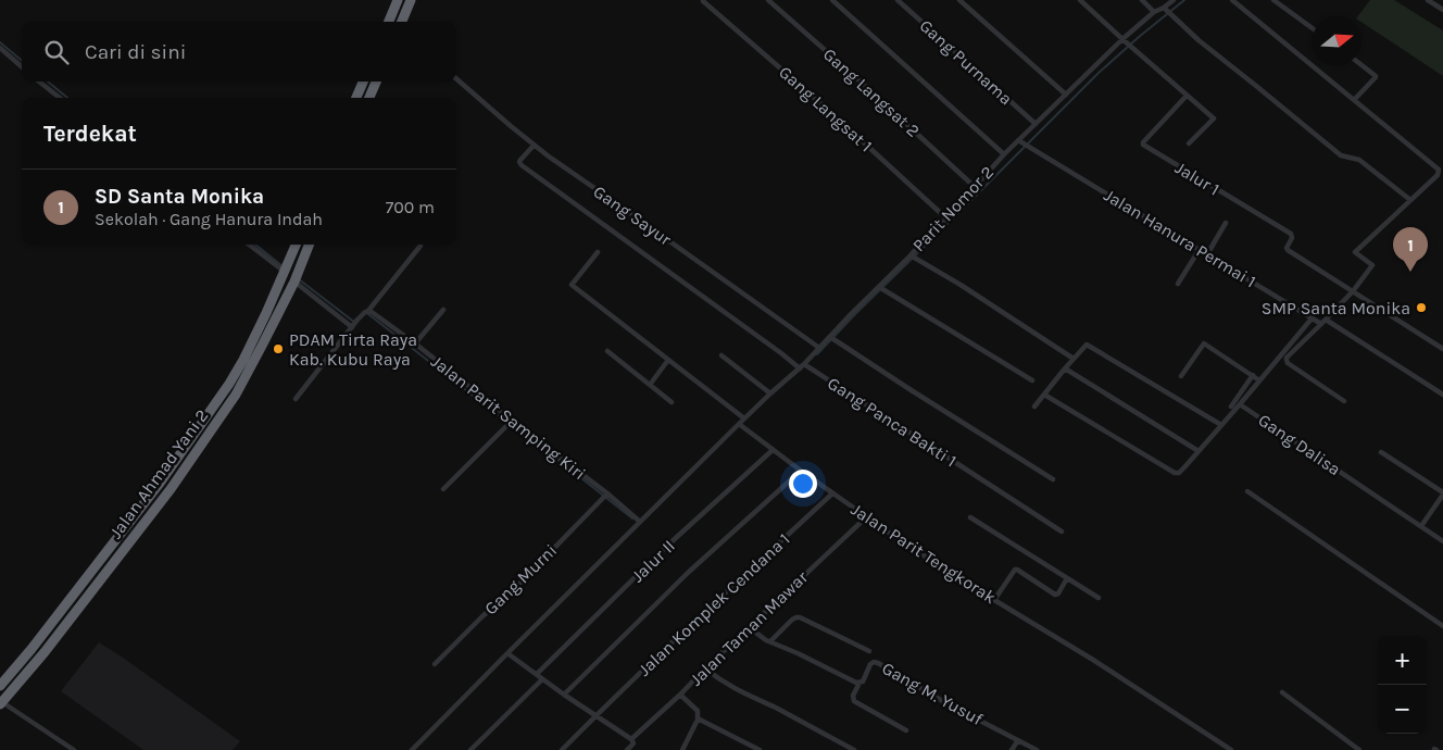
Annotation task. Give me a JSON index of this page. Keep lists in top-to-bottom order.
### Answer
{
  "streets": {
    "highway": ["Jalan Ahmad Yani 2"],
    "street": [
      "Gang Purnama",
      "Gang Langsat 2",
      "Gang Langsat 1",
      "Jalur 1",
      "Parit Nomor 2",
      "Gang Sayur",
      "Jalan Hanura Permai 1",
      "Jalan Parit Samping Kiri",
      "Gang Panca Bakti 1",
      "Gang Dalisa",
      "Jalan Parit Tengkorak",
      "Jalur II",
      "Gang Murni",
      "Jalan Komplek Cendana 1",
      "Jalan Taman Mawar",
      "Gang M. Yusuf"
    ]
  },
  "crossings": [
    ["Gang Purnama", "Parit Nomor 2"],
    ["Gang Langsat 2", "Parit Nomor 2"],
    ["Gang Langsat 1", "Parit Nomor 2"],
    ["Parit Nomor 2", "Gang Sayur"],
    ["Parit Nomor 2", "Jalan Hanura Permai 1"],
    ["Parit Nomor 2", "Gang Panca Bakti 1"],
    ["Parit Nomor 2", "Jalan Parit Tengkorak"],
    ["Gang Sayur", "Gang Panca Bakti 1"],
    ["Jalan Parit Samping Kiri", "Gang Murni"],
    ["Jalan Parit Tengkorak", "Jalur II"],
    ["Jalan Parit Tengkorak", "Jalan Komplek Cendana 1"],
    ["Jalan Parit Tengkorak", "Jalan Taman Mawar"],
    ["Jalan Taman Mawar", "Gang M. Yusuf"]
  ],
  "places": ["SMP Santa Monika", "PDAM Tirta Raya Kab. Kubu Raya"],
  "north": "right",
  "page": {
    "search": "Cari di sini",
    "heading": "Terdekat",
    "list": [
      {
        "mark": "1",
        "name": "SD Santa Monika",
        "note": "Sekolah · Gang Hanura Indah",
        "value": "700 m"
      }
    ],
    "pins": "1",
    "map_buttons": ["+", "−"]
  }
}
